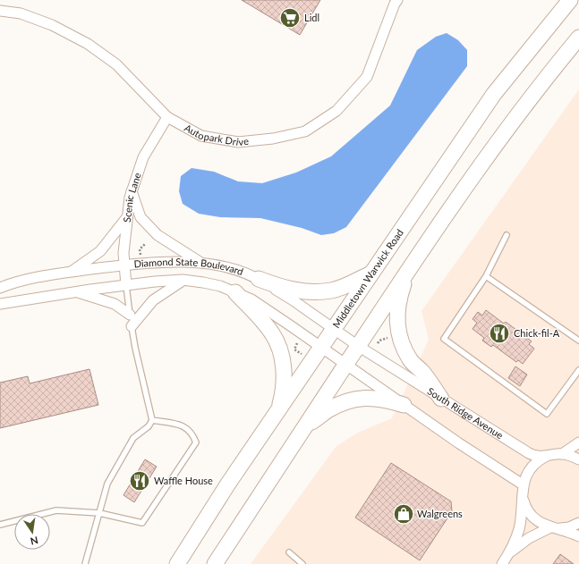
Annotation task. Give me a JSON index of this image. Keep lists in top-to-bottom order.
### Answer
{
  "streets": {
    "main road": ["Middletown Warwick Road"],
    "street": [
      "Autopark Drive",
      "Scenic Lane",
      "Diamond State Boulevard",
      "South Ridge Avenue"
    ]
  },
  "crossings": [
    ["Autopark Drive", "Scenic Lane"],
    ["Scenic Lane", "Diamond State Boulevard"],
    ["Diamond State Boulevard", "Middletown Warwick Road"],
    ["Diamond State Boulevard", "South Ridge Avenue"]
  ],
  "places": {
    "supermarket": ["Lidl"],
    "restaurant": ["Chick-fil-A", "Waffle House"],
    "shop": ["Walgreens"]
  },
  "north": "bottom"
}
